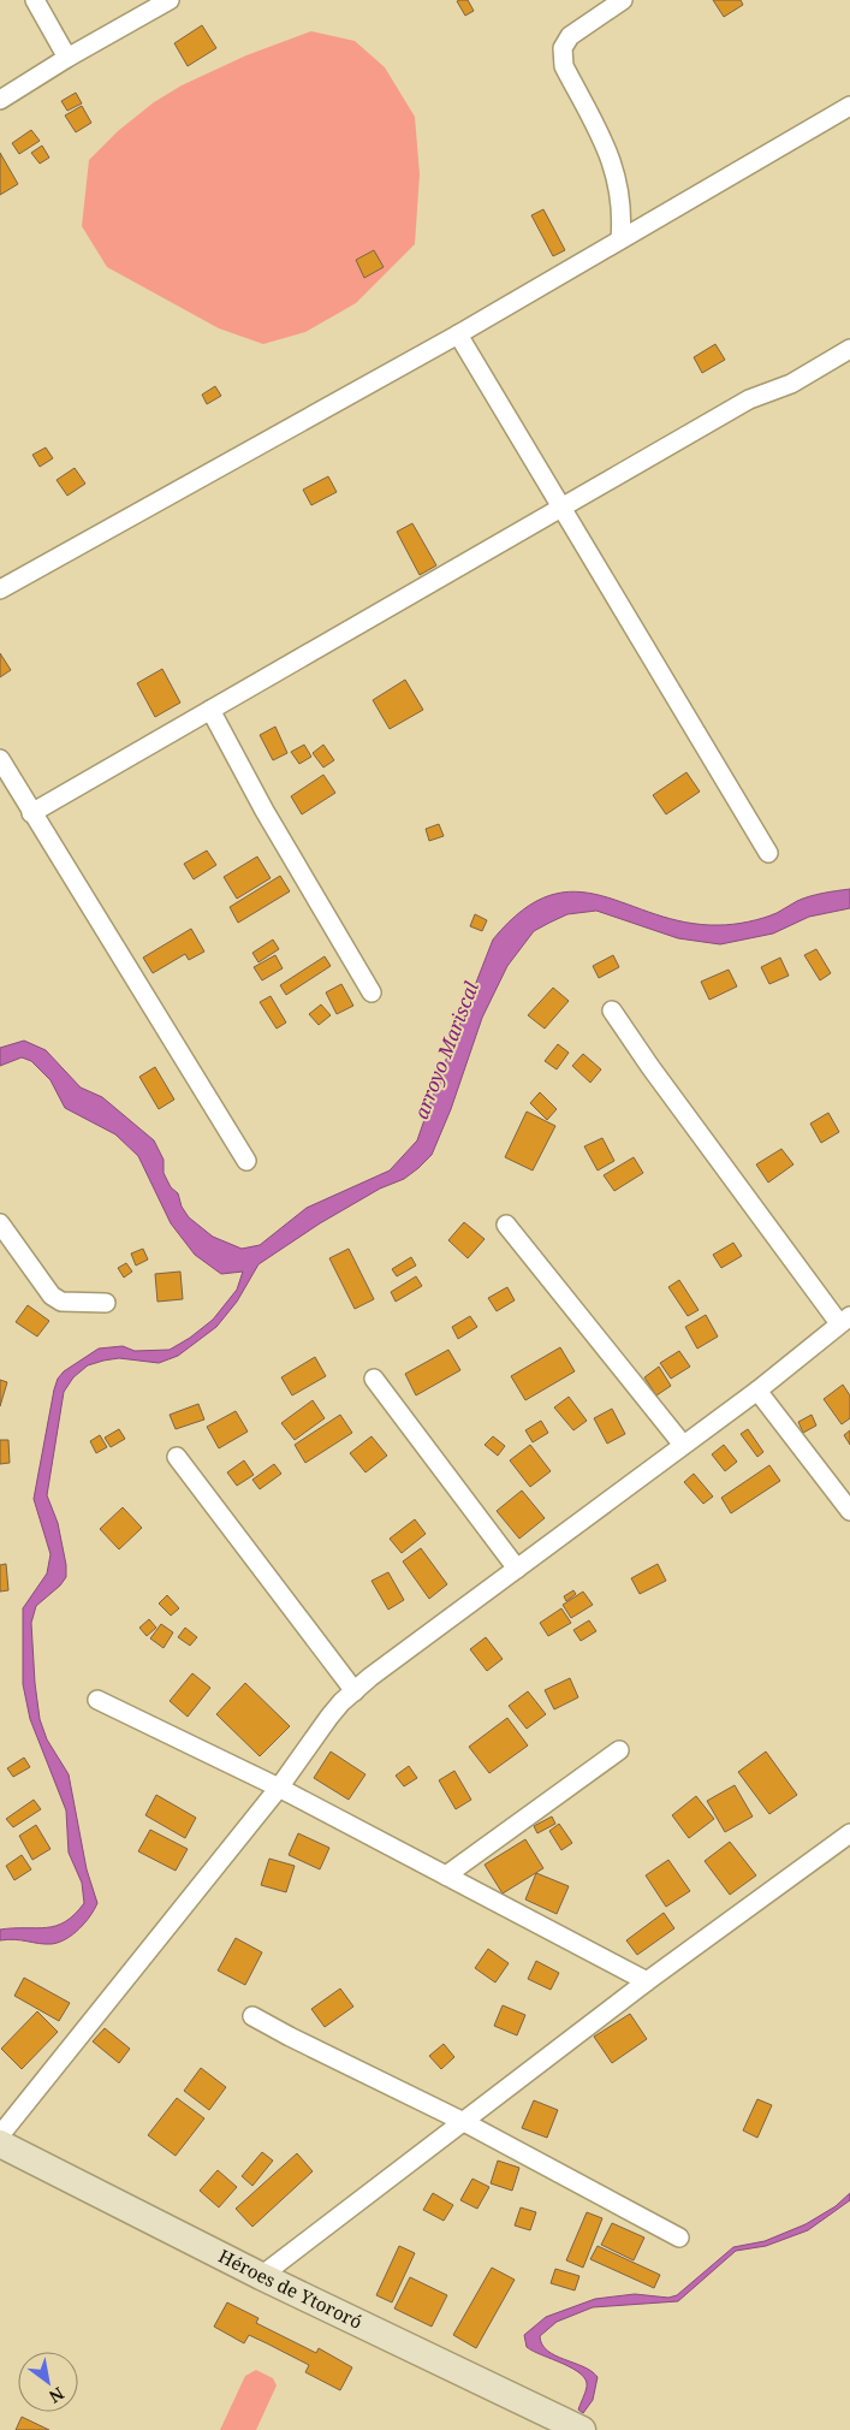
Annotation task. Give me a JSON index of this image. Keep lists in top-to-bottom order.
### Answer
{
  "streets": {
    "main road": ["Héroes de Ytororó"]
  },
  "water": ["arroyo Mariscal"],
  "north": "bottom right"
}
